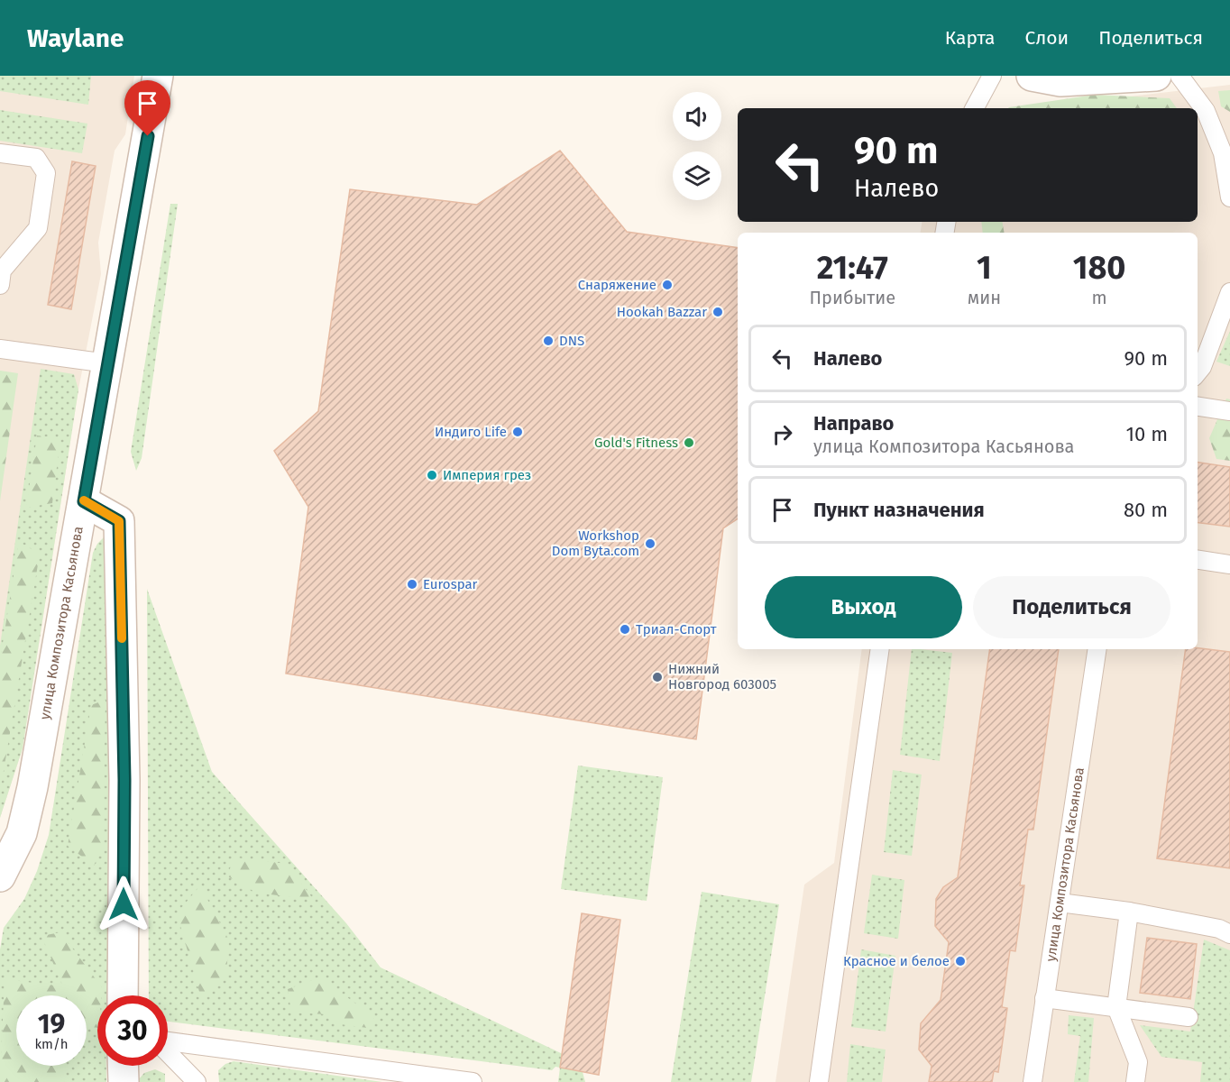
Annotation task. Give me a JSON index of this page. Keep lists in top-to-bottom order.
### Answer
{
  "streets": {
    "street": ["улица Композитора Касьянова"]
  },
  "places": [
    "Снаряжение",
    "Hookah Bazzar",
    "DNS",
    "Индиго Life",
    "Gold's Fitness",
    "Империя грез",
    "Workshop Dom Byta.com",
    "Eurospar",
    "Триал-Спорт",
    "Нижний Новгород 603005",
    "Красное и белое"
  ],
  "page": {
    "header": "Waylane",
    "nav": ["Карта", "Слои", "Поделиться"],
    "turn": ["90 m", "Налево"],
    "eta": [
      "21:47",
      "Прибытие",
      "1",
      "мин",
      "180",
      "m"
    ],
    "list": [
      {
        "name": "Налево",
        "value": "90 m"
      },
      {
        "name": "Направо",
        "note": "улица Композитора Касьянова",
        "value": "10 m"
      },
      {
        "name": "Пункт назначения",
        "value": "80 m"
      }
    ],
    "buttons": ["Выход", "Поделиться"],
    "speed": "19 km/h",
    "limit": "30"
  }
}
